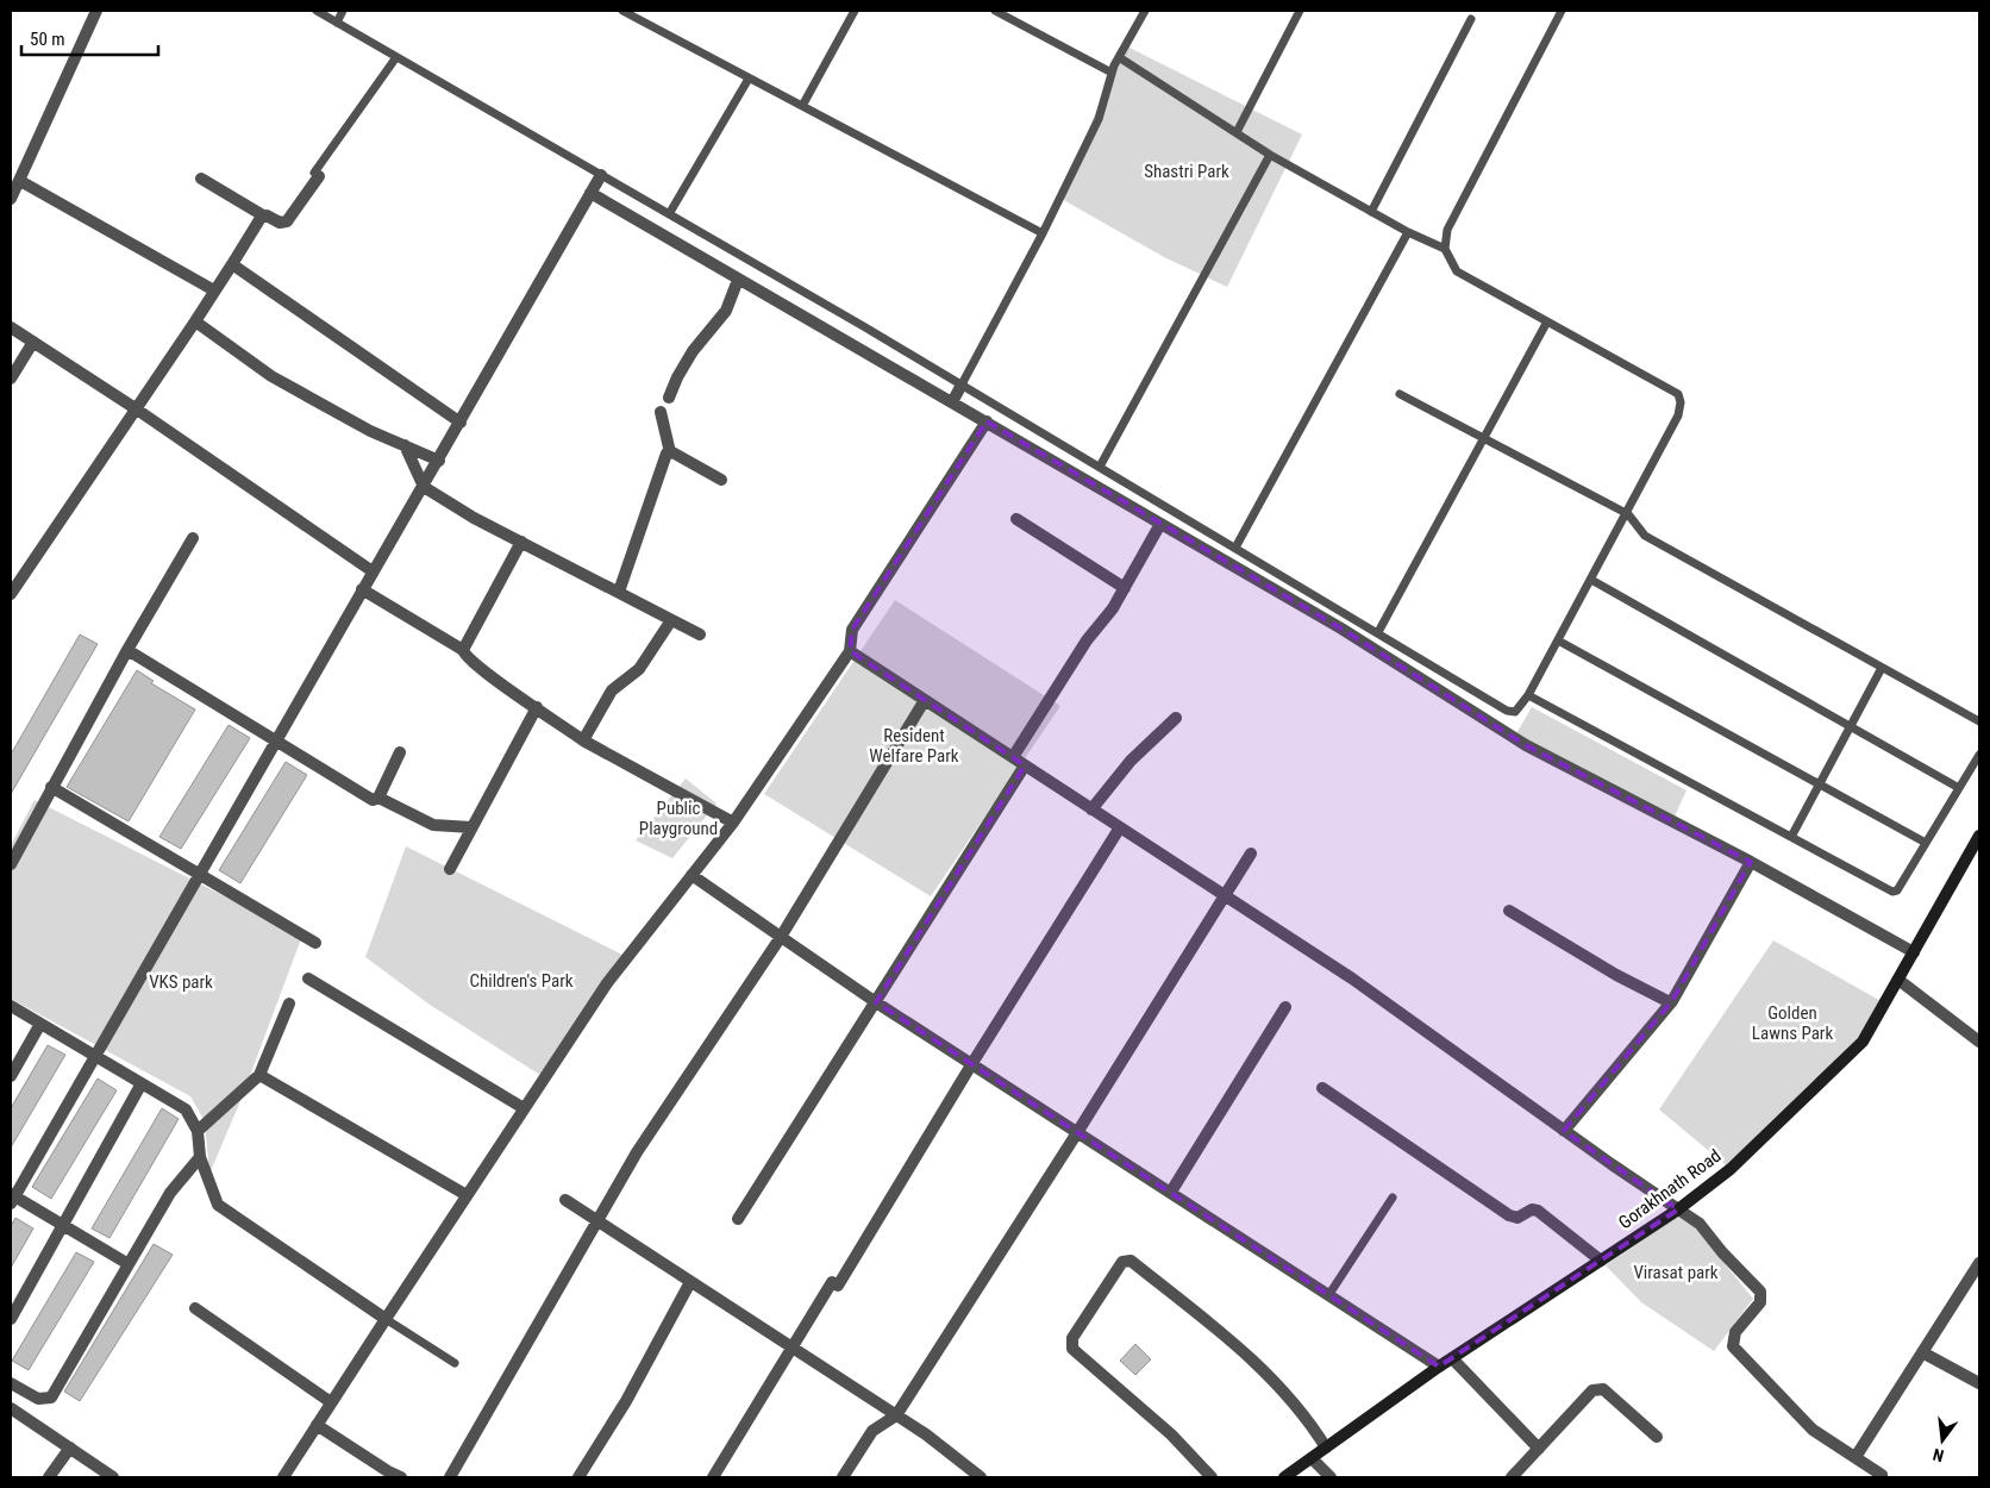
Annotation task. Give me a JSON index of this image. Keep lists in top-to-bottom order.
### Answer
{
  "streets": {
    "main road": ["Gorakhnath Road"]
  },
  "parks": [
    "Shastri Park",
    "Resident Welfare Park",
    "Public Playground",
    "Children's Park",
    "VKS park",
    "Golden Lawns Park",
    "Virasat park"
  ],
  "scale_bar": "50 m",
  "north": "bottom"
}
